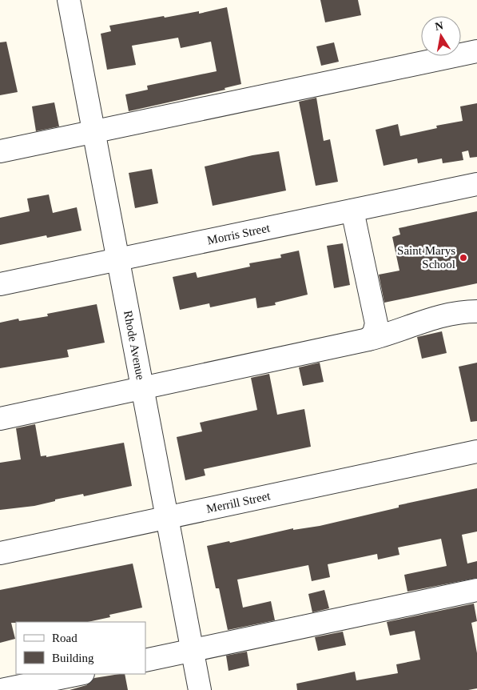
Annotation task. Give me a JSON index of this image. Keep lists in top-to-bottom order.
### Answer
{
  "streets": {
    "street": ["Morris Street", "Rhode Avenue", "Merrill Street"]
  },
  "crossings": [
    ["Morris Street", "Rhode Avenue"],
    ["Rhode Avenue", "Merrill Street"]
  ],
  "places": ["Saint Marys School"],
  "legend": ["Road", "Building"],
  "north": "top"
}
